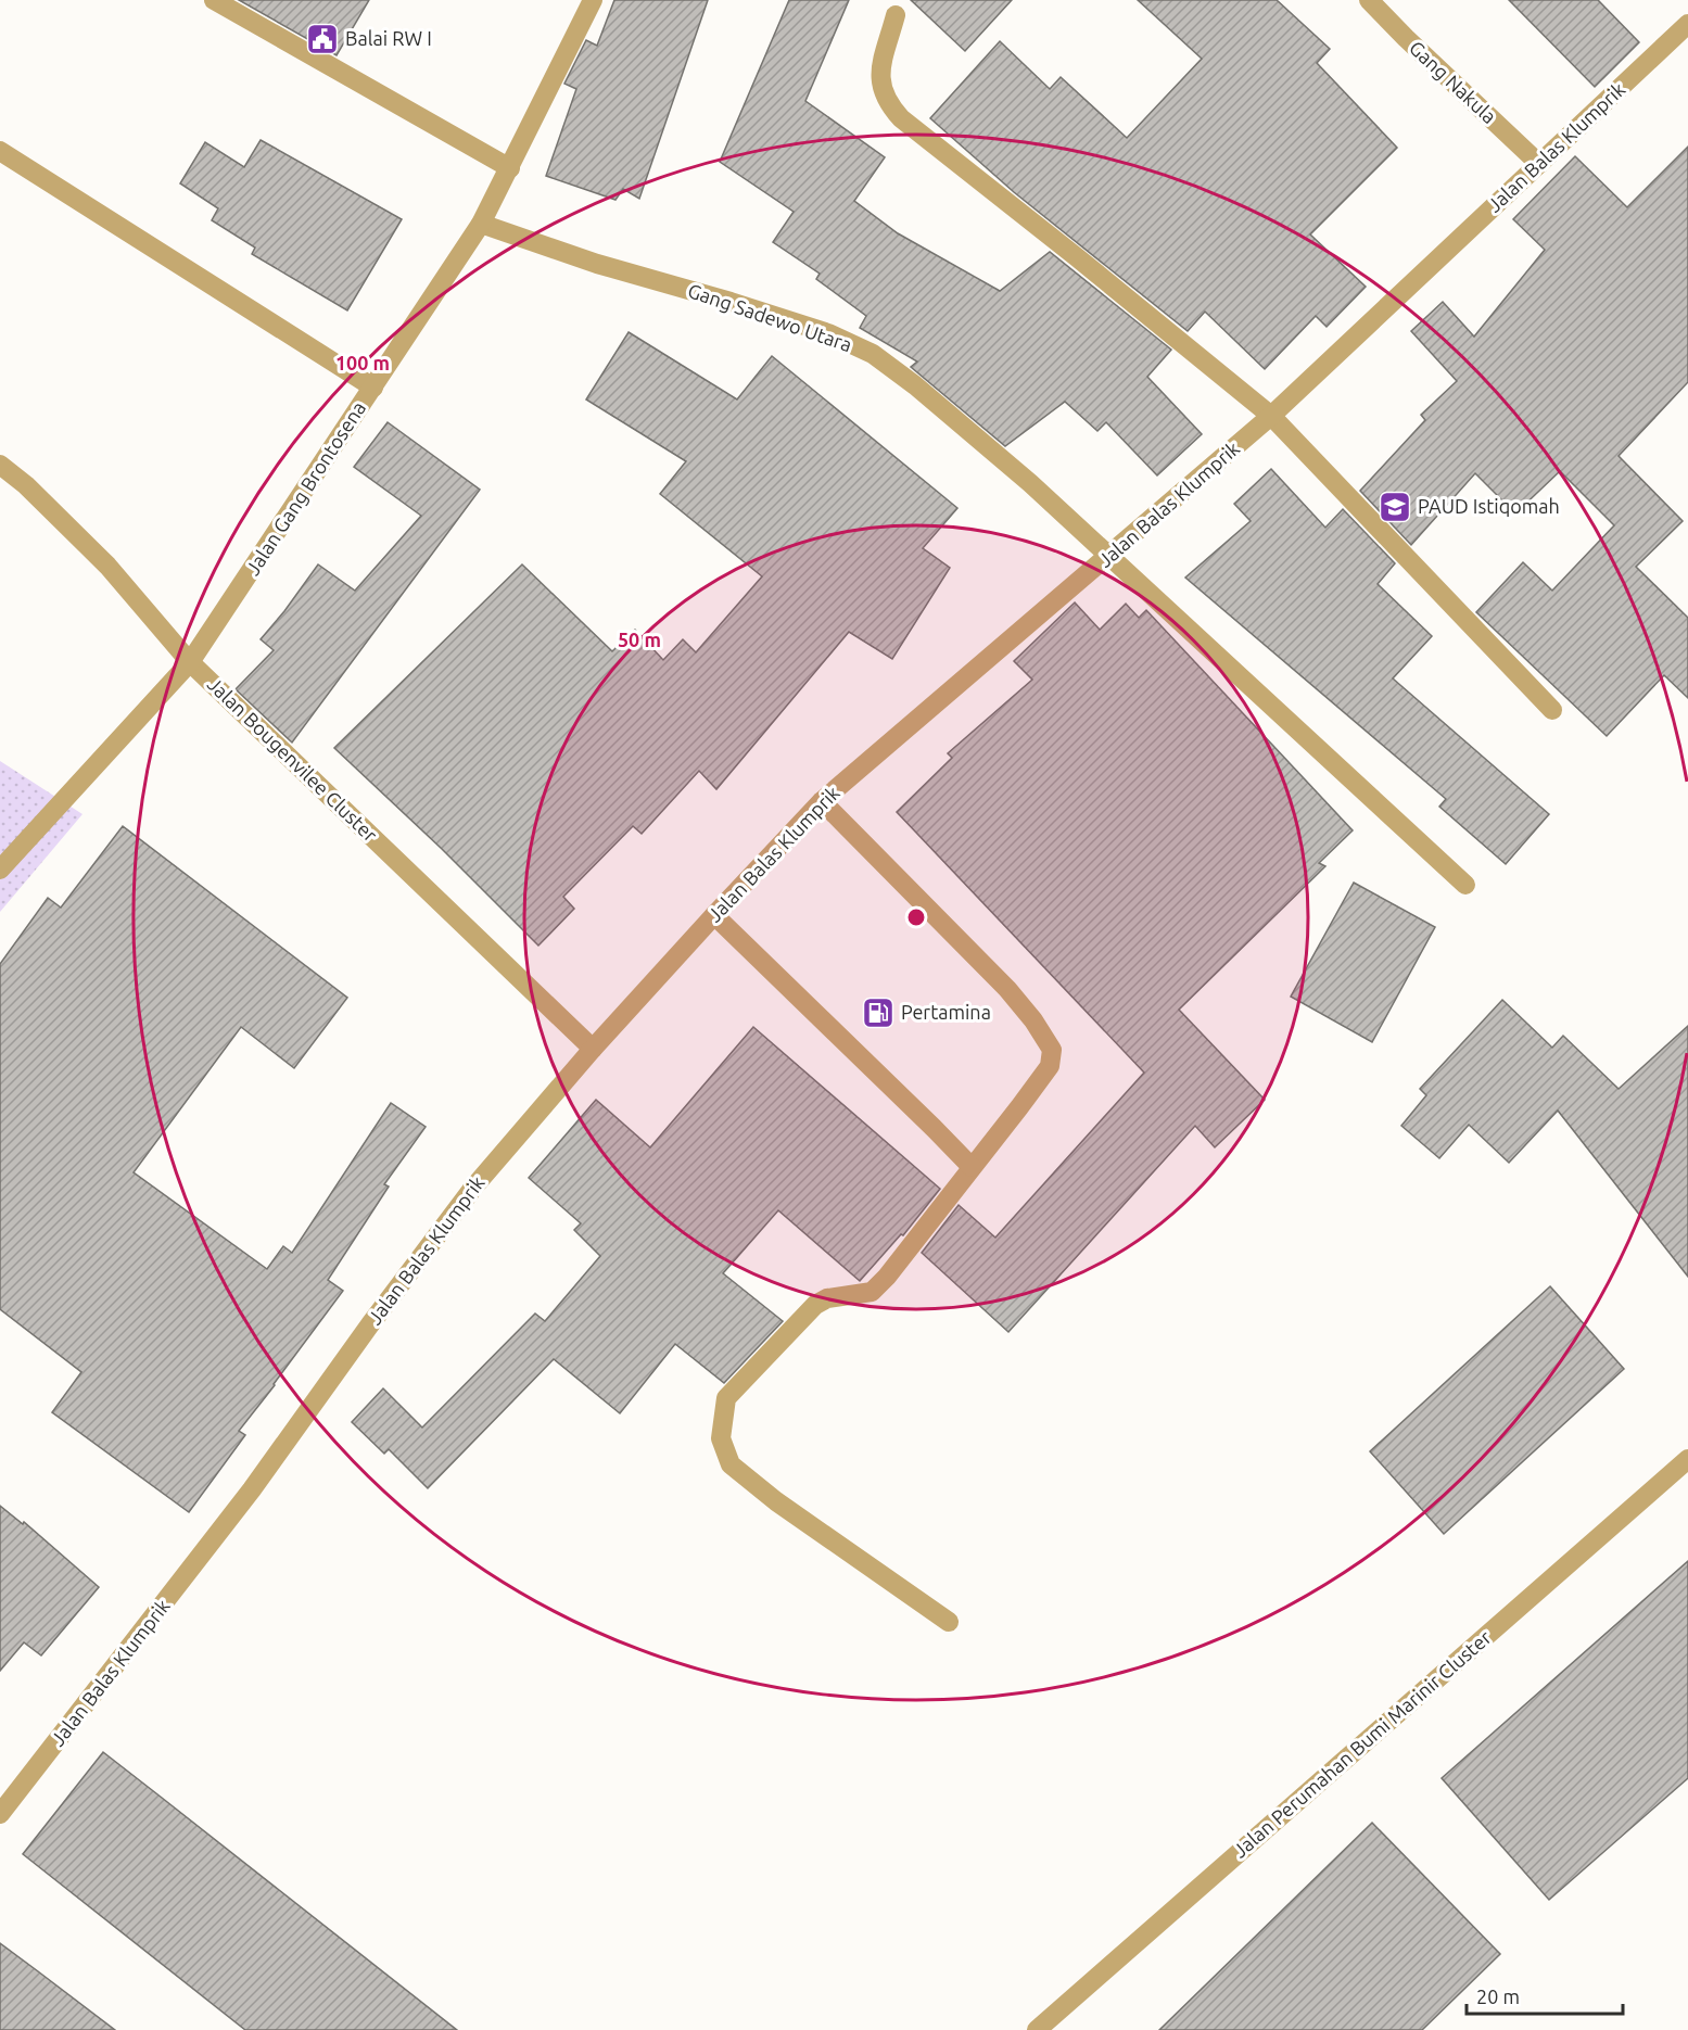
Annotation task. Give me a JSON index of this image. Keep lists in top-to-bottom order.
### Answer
{
  "streets": {
    "street": [
      "Gang Nakula",
      "Jalan Balas Klumprik",
      "Gang Sadewo Utara",
      "Jalan Gang Brontosena",
      "Jalan Bougenvilee Cluster",
      "Jalan Perumahan Bumi Marinir Cluster"
    ]
  },
  "crossings": [
    ["Gang Nakula", "Jalan Balas Klumprik"],
    ["Jalan Balas Klumprik", "Gang Sadewo Utara"],
    ["Jalan Balas Klumprik", "Jalan Bougenvilee Cluster"],
    ["Gang Sadewo Utara", "Jalan Gang Brontosena"],
    ["Jalan Gang Brontosena", "Jalan Bougenvilee Cluster"]
  ],
  "places": {
    "public building": ["Balai RW I"],
    "school or university": ["PAUD Istiqomah"],
    "fuel station": ["Pertamina"]
  },
  "scale_bar": "20 m",
  "rings": ["100 m", "50 m"]
}
